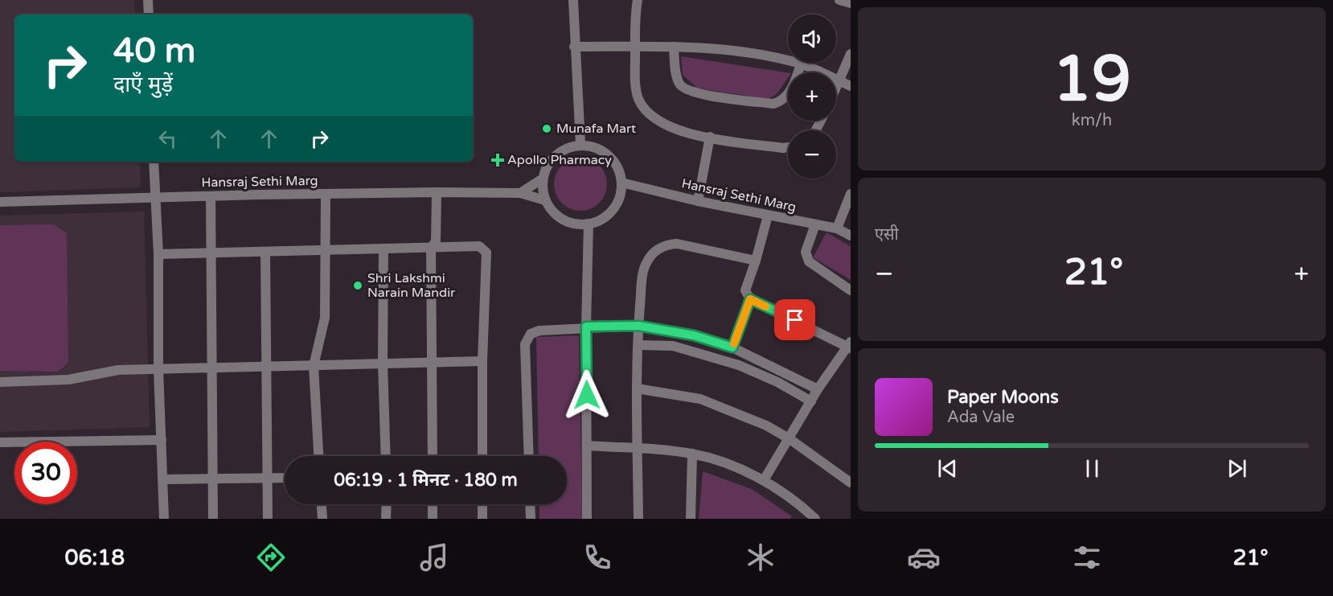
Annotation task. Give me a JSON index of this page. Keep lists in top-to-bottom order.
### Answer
{
  "streets": {
    "street": ["Hansraj Sethi Marg"]
  },
  "places": {
    "other": ["Munafa Mart", "Shri Lakshmi Narain Mandir"],
    "health": ["Apollo Pharmacy"]
  },
  "page": {
    "tile": [
      ["19", "km/h"],
      "एसी"
    ],
    "map_buttons": ["+", "−"],
    "turn": ["40 m", "दाएँ मुड़ें"],
    "heat": ["−", "21°", "+"],
    "song": ["Paper Moons", "Ada Vale"],
    "limit": "30",
    "trip": "06:19 · 1 मिनट · 180 m",
    "tabs": ["06:18", "21°"]
  }
}
